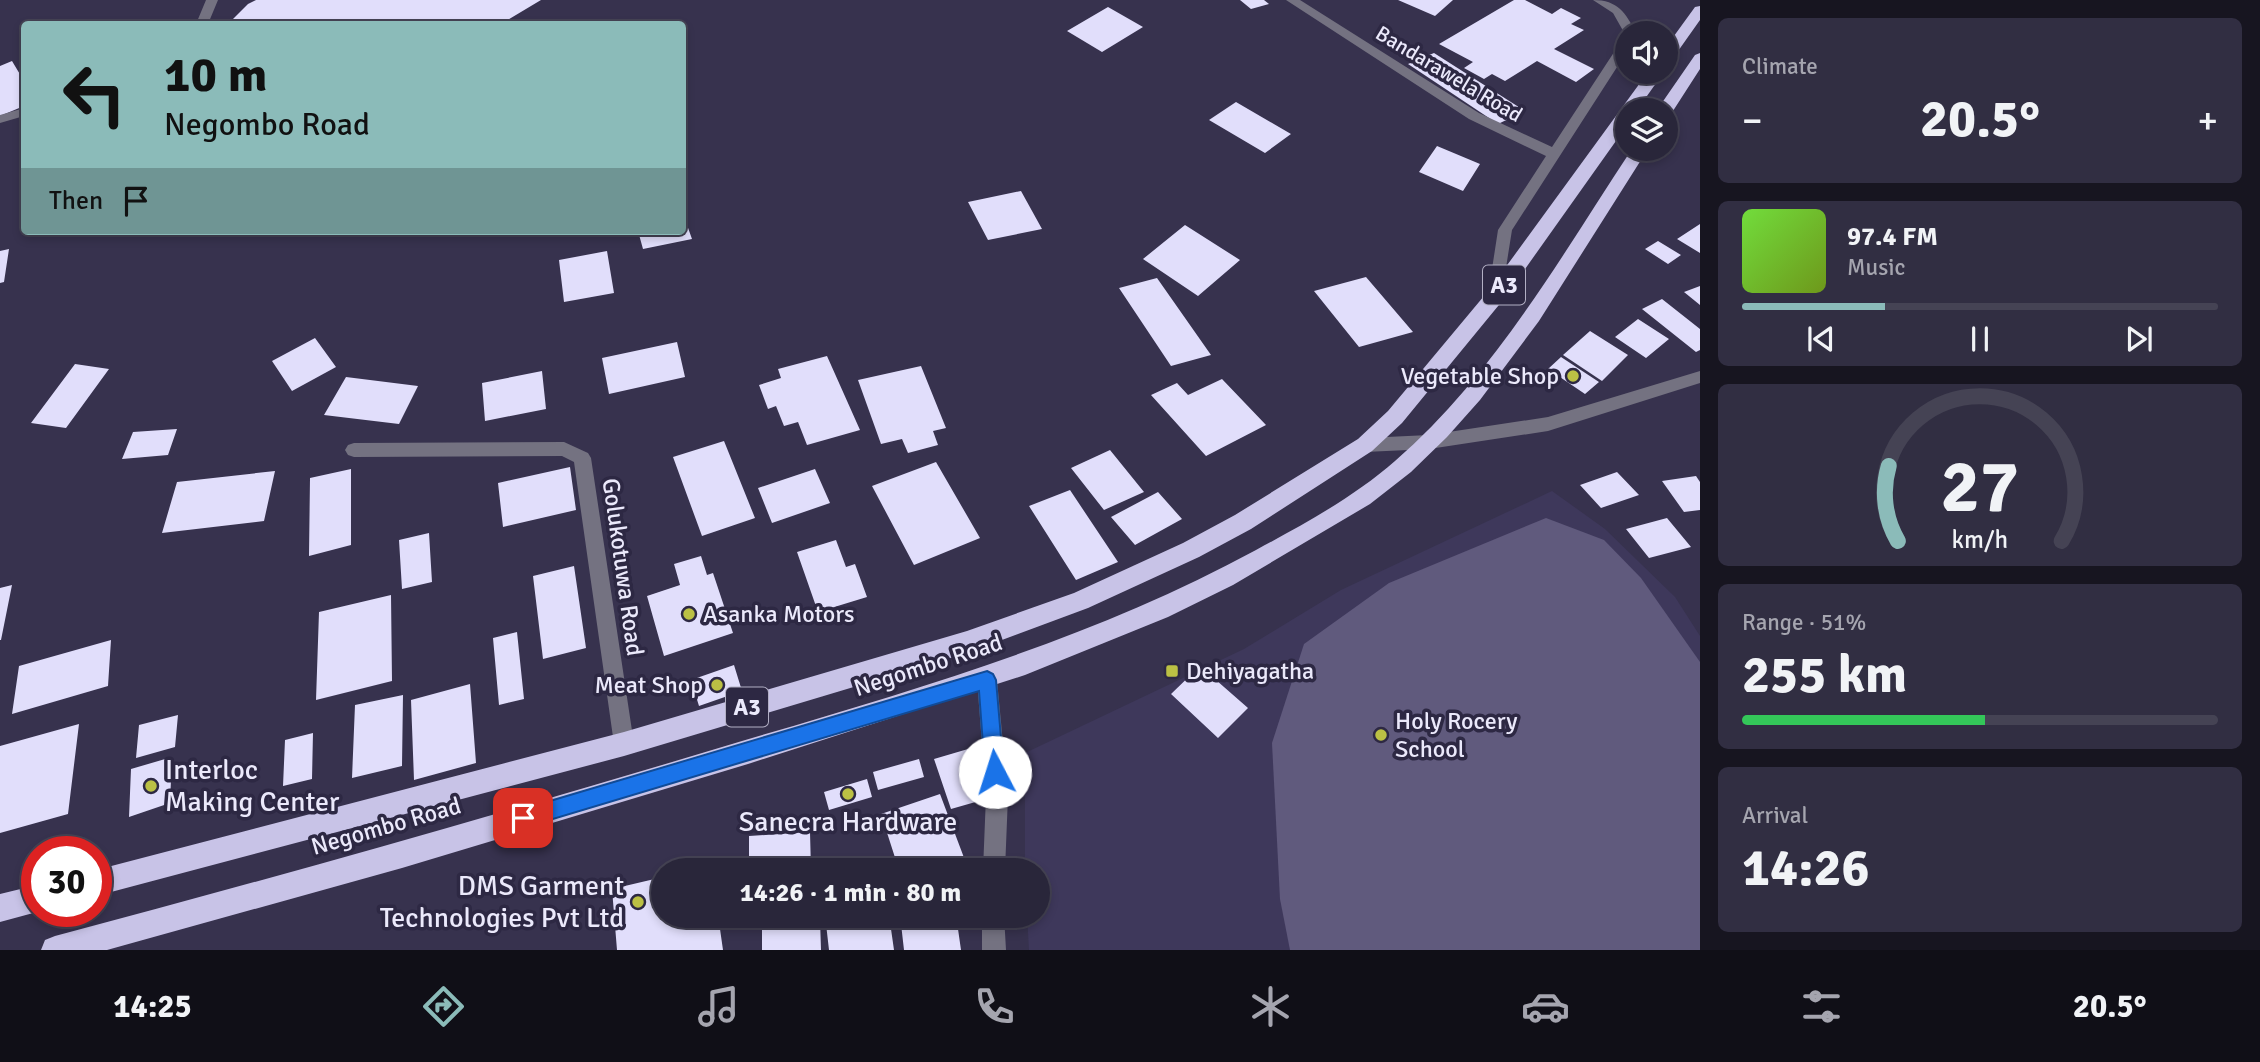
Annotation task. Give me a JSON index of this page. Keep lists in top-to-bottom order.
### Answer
{
  "streets": {
    "highway": ["A3", "Negombo Road"],
    "street": ["Bandarawela Road", "Golukotuwa Road"]
  },
  "crossings": [
    ["Golukotuwa Road", "Negombo Road"]
  ],
  "places": {
    "other": [
      "Vegetable Shop",
      "Asanka Motors",
      "Meat Shop",
      "Holy Rocery School",
      "Interloc Making Center",
      "Sanecra Hardware",
      "DMS Garment Technologies Pvt Ltd"
    ],
    "transit": ["Dehiyagatha"]
  },
  "page": {
    "tile": [
      "Climate",
      ["Range · 51%", "255 km"],
      ["Arrival", "14:26"]
    ],
    "turn": ["10 m", "Negombo Road"],
    "heat": ["−", "20.5°", "+"],
    "then": "Then",
    "song": ["97.4 FM", "Music"],
    "limit": "30",
    "trip": "14:26 · 1 min · 80 m",
    "tabs": ["14:25", "20.5°"],
    "gauge": ["27", "km/h"]
  }
}
